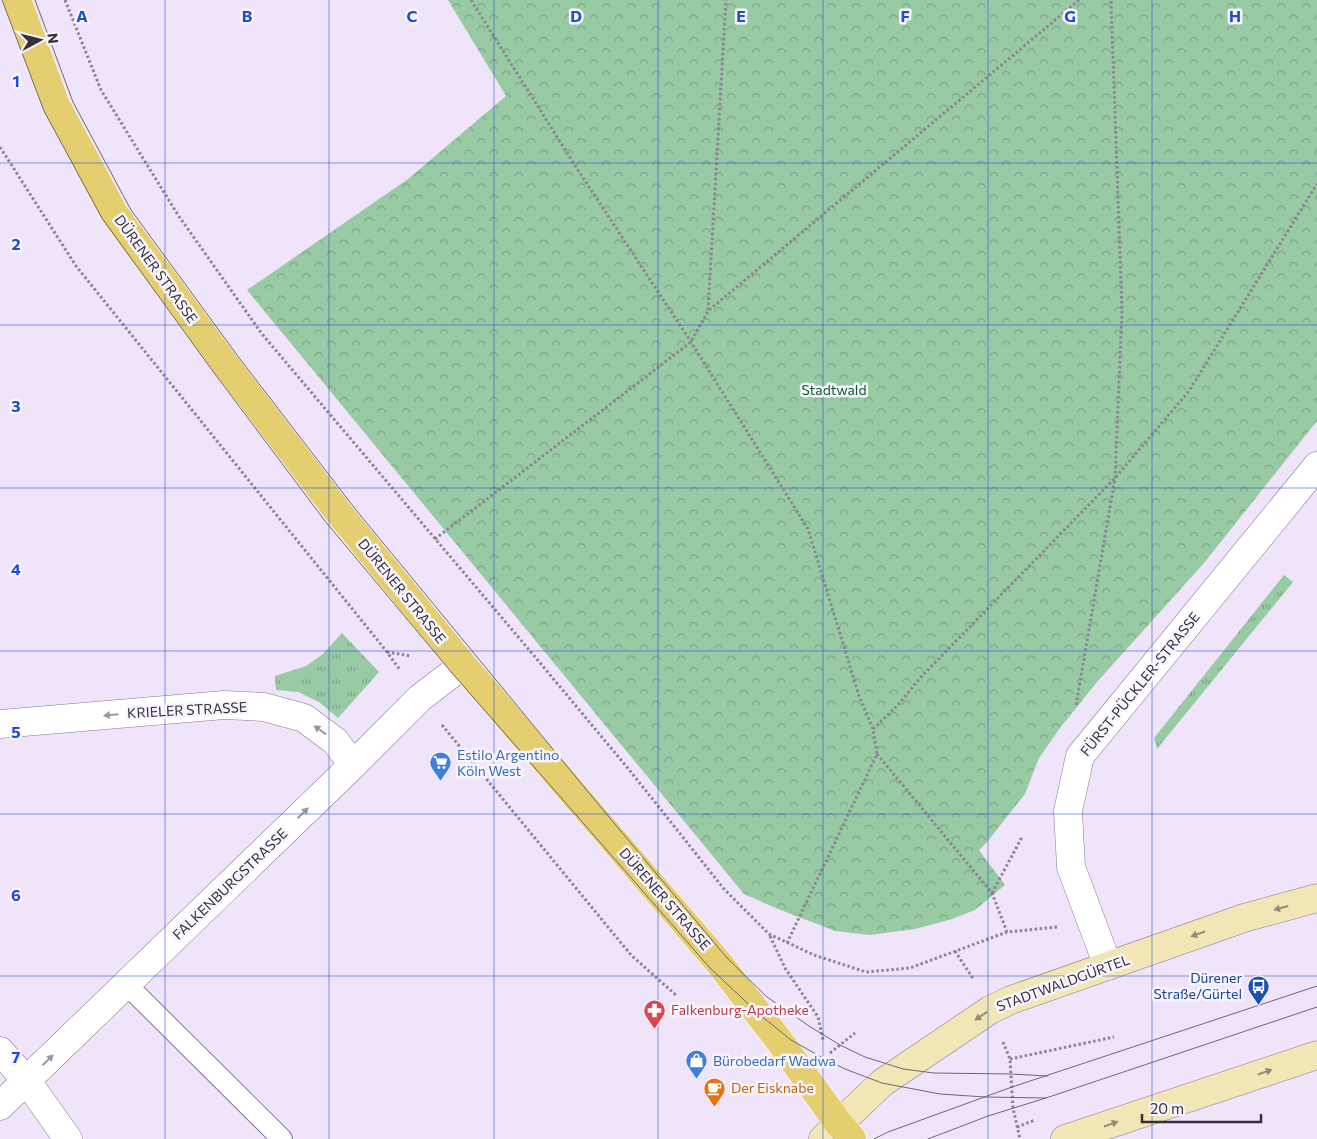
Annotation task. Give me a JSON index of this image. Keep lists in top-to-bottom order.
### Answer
{
  "streets": {
    "main road": ["DÜRENER STRASSE", "STADTWALDGÜRTEL"],
    "street": ["FÜRST-PÜCKLER-STRASSE", "KRIELER STRASSE", "FALKENBURGSTRASSE"]
  },
  "crossings": [
    ["DÜRENER STRASSE", "FALKENBURGSTRASSE"],
    ["DÜRENER STRASSE", "STADTWALDGÜRTEL"],
    ["FÜRST-PÜCKLER-STRASSE", "STADTWALDGÜRTEL"],
    ["KRIELER STRASSE", "FALKENBURGSTRASSE"]
  ],
  "one_way": ["KRIELER STRASSE", "FALKENBURGSTRASSE"],
  "parks": ["Stadtwald"],
  "places": {
    "supermarket": ["Estilo Argentino Köln West"],
    "bus stop": ["Dürener Straße/Gürtel"],
    "pharmacy": ["Falkenburg-Apotheke"],
    "shop": ["Bürobedarf Wadwa"],
    "cafe": ["Der Eisknabe"]
  },
  "scale_bar": "20 m",
  "north": "right",
  "grid": {
    "columns": [
      "A",
      "B",
      "C",
      "D",
      "E",
      "F",
      "G",
      "H"
    ],
    "rows": [
      "1",
      "2",
      "3",
      "4",
      "5",
      "6",
      "7"
    ]
  }
}
